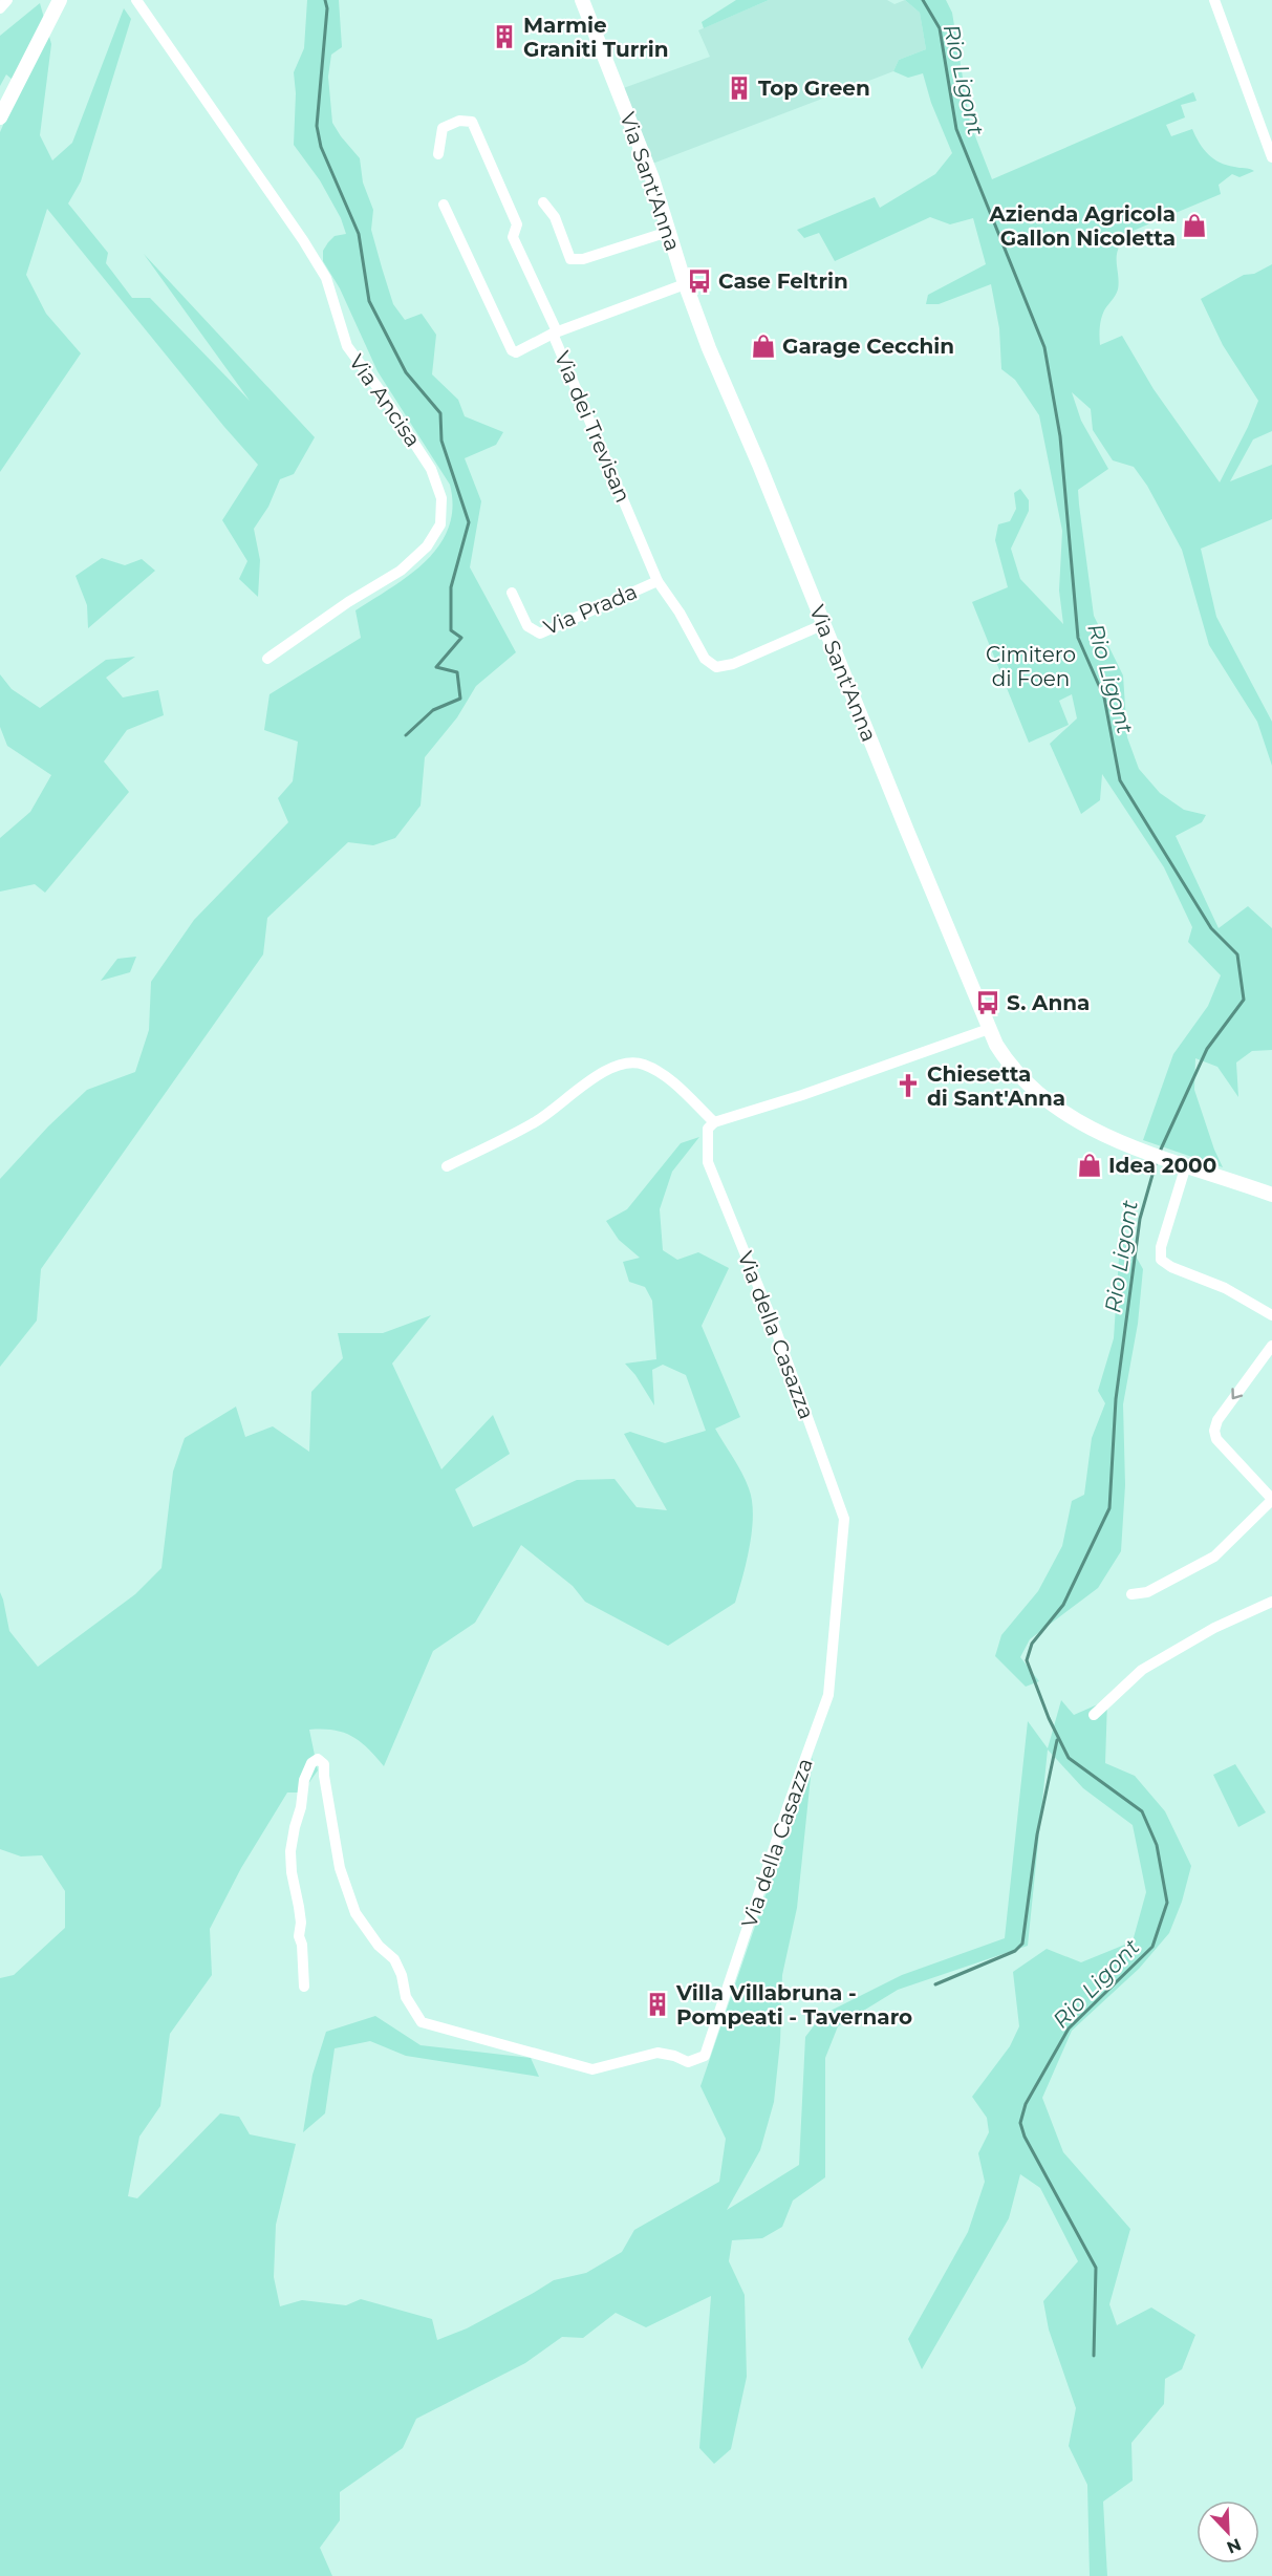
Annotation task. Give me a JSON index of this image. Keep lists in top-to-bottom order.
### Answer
{
  "streets": {
    "main road": ["Via Sant'Anna"],
    "street": [
      "Via Ancisa",
      "Via dei Trevisan",
      "Via Prada",
      "Via della Casazza"
    ]
  },
  "crossings": [
    ["Via Sant'Anna", "Via dei Trevisan"],
    ["Via Sant'Anna", "Via Prada"],
    ["Via dei Trevisan", "Via Prada"]
  ],
  "water": ["Rio Ligont"],
  "parks": ["Cimitero di Foen"],
  "places": {
    "building": ["Marmie Graniti Turrin", "Top Green", "Villa Villabruna - Pompeati - Tavernaro"],
    "shop": ["Azienda Agricola Gallon Nicoletta", "Garage Cecchin", "Idea 2000"],
    "bus stop": ["Case Feltrin", "S. Anna"],
    "church": ["Chiesetta di Sant'Anna"]
  },
  "north": "bottom right"
}
